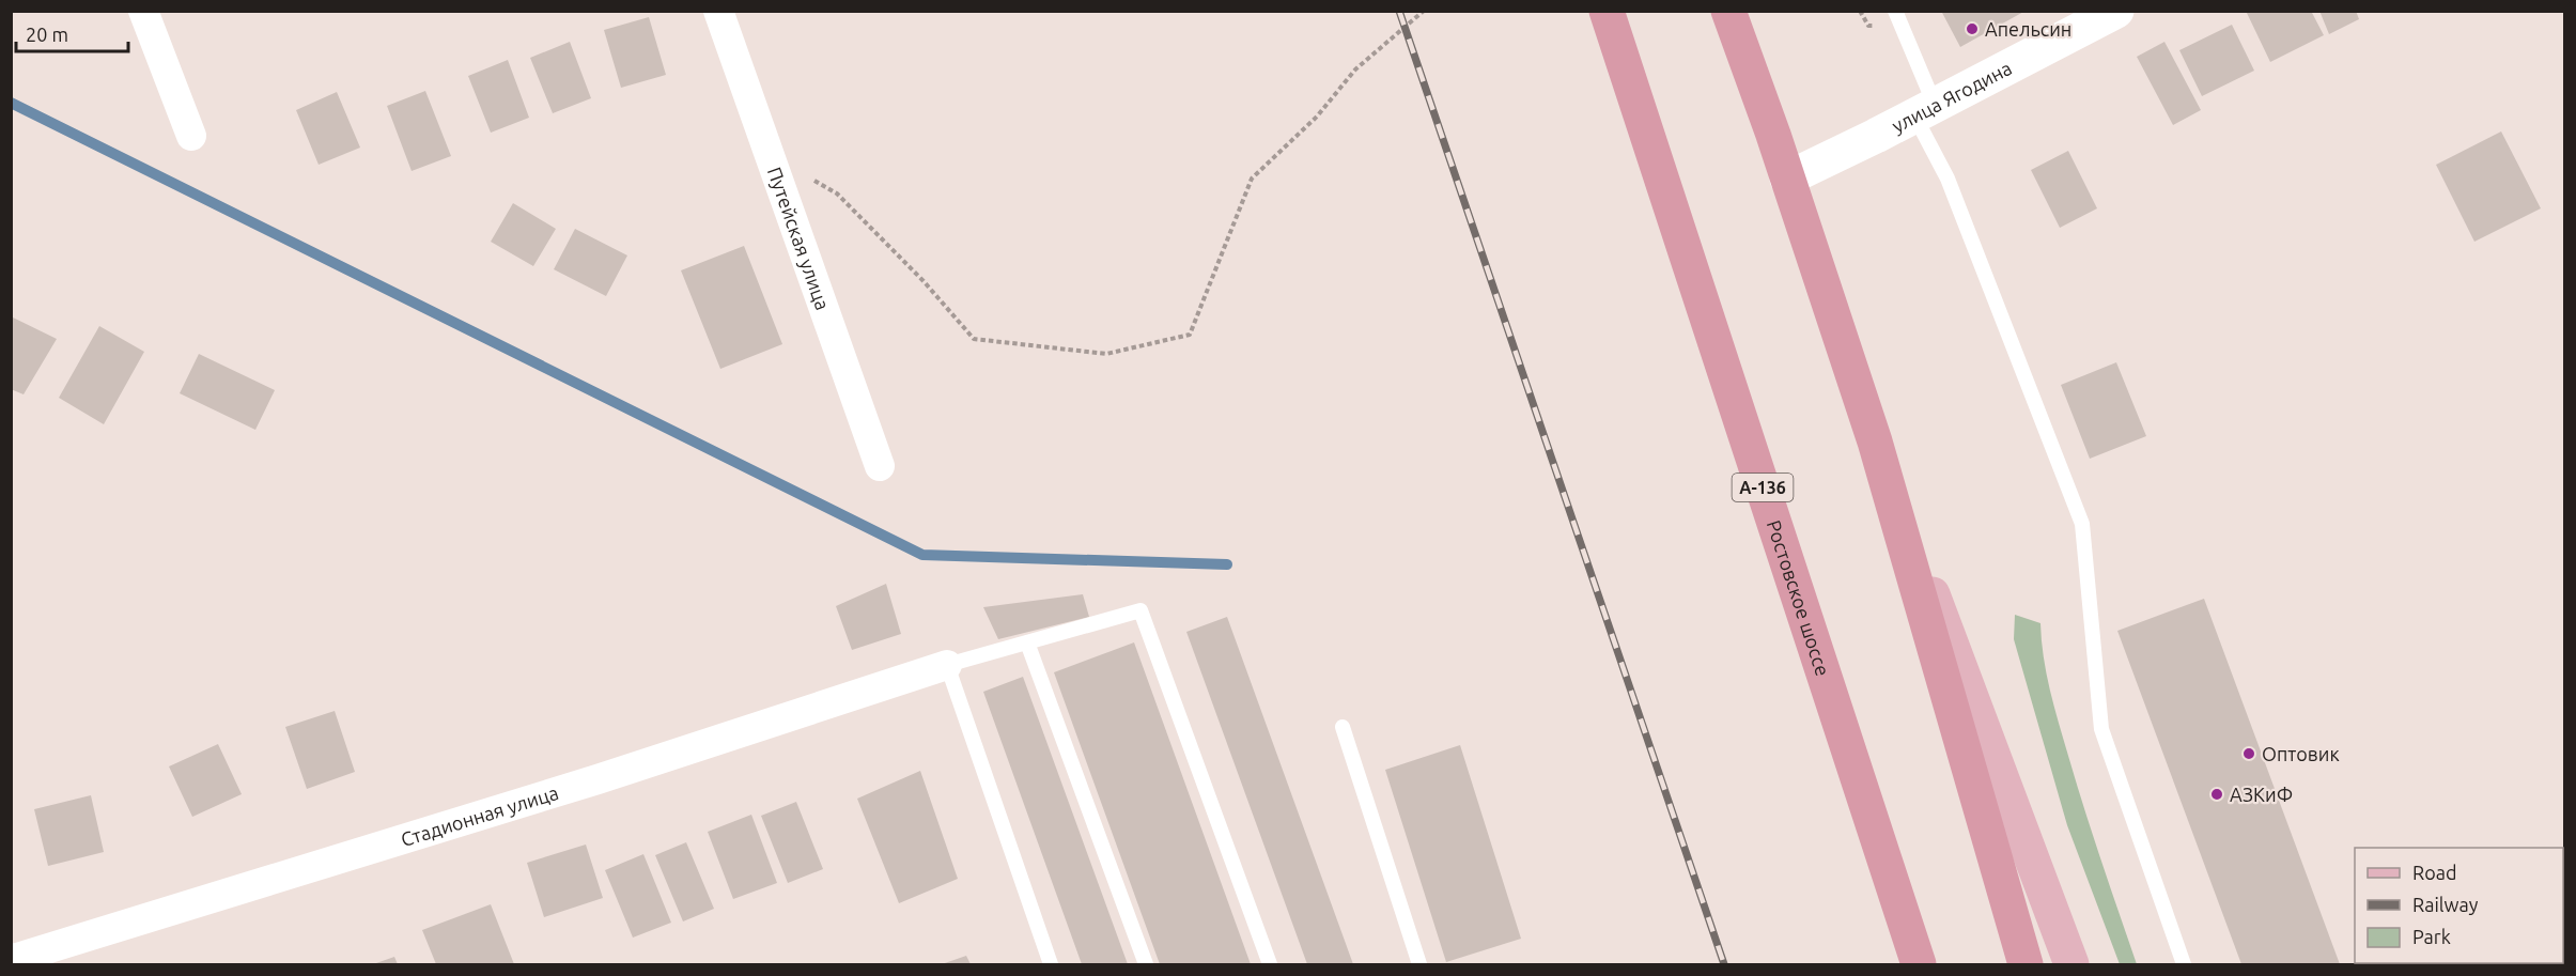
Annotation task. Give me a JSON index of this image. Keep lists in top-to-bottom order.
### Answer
{
  "streets": {
    "highway": ["А-136", "Ростовское шоссе"],
    "street": ["улица Ягодина", "Путейская улица", "Стадионная улица"]
  },
  "places": ["Апельсин", "Оптовик", "АЗКиФ"],
  "legend": ["Road", "Railway", "Park"],
  "scale_bar": "20 m"
}
